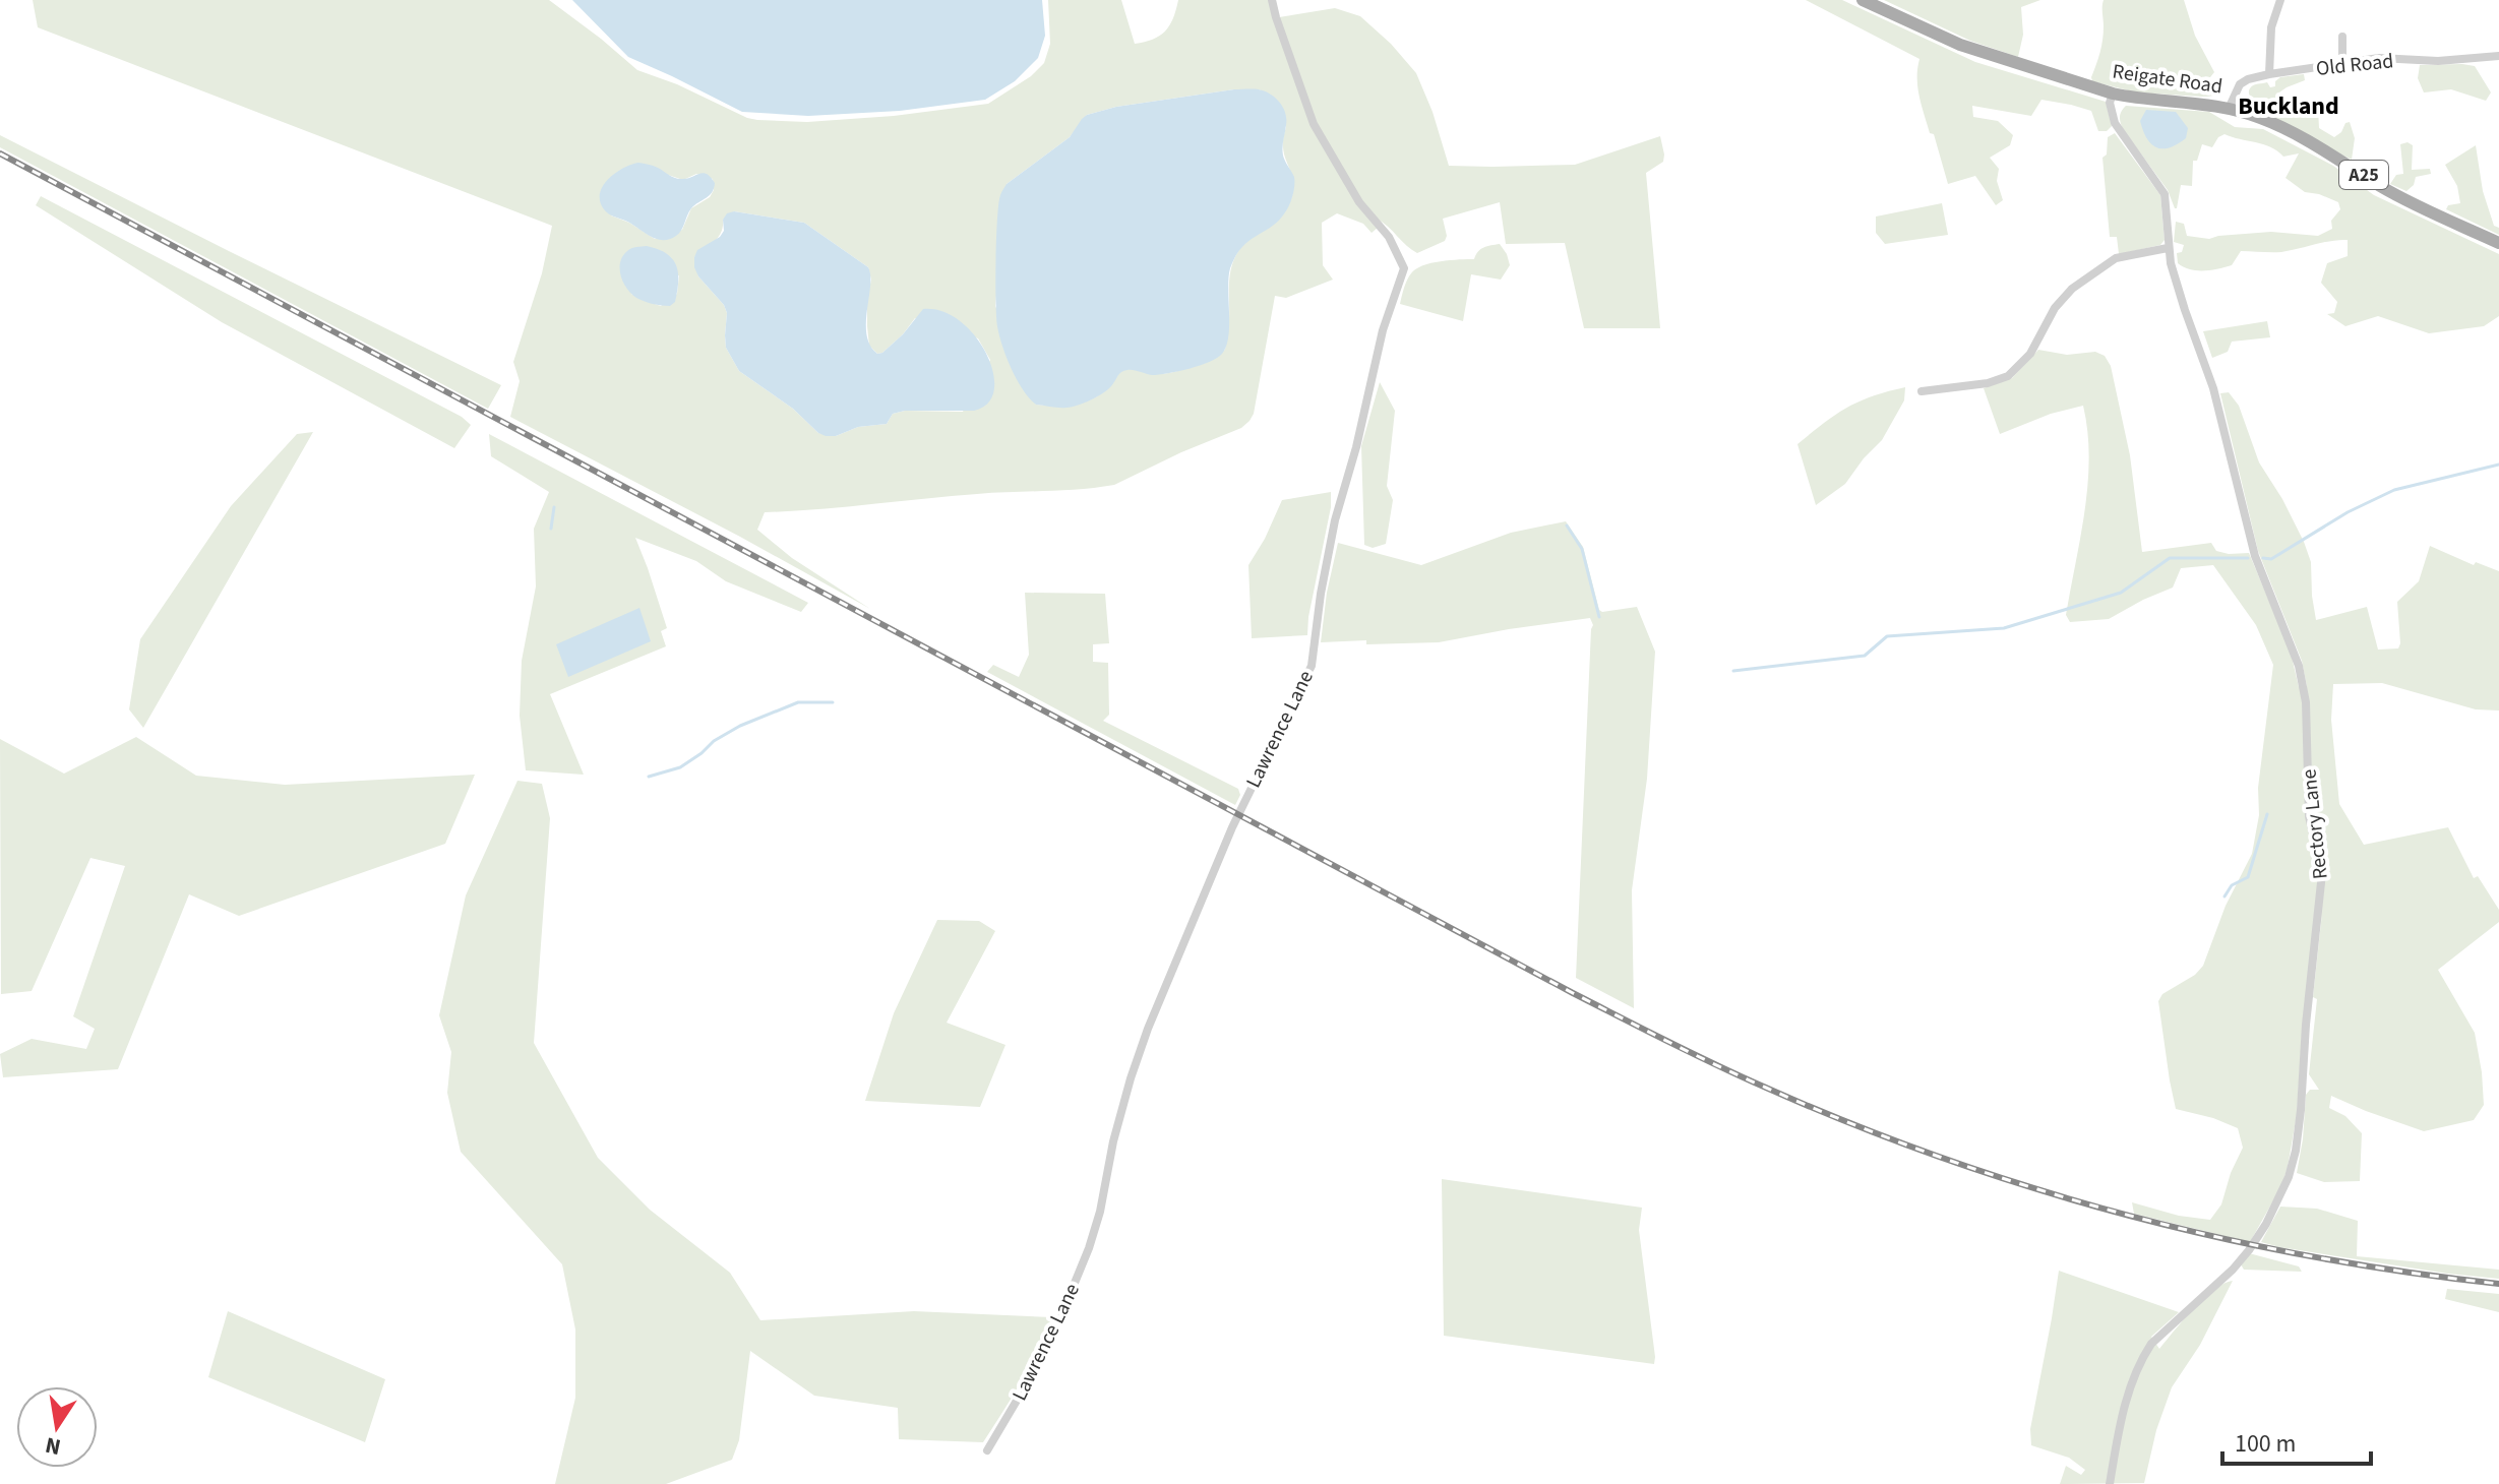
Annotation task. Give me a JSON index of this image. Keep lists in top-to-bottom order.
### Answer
{
  "streets": {
    "main road": ["Reigate Road", "A25"],
    "street": ["Old Road", "Lawrence Lane", "Rectory Lane"]
  },
  "crossings": [
    ["Old Road", "Reigate Road"],
    ["Reigate Road", "Rectory Lane"]
  ],
  "districts": ["Buckland"],
  "scale_bar": "100 m",
  "north": "bottom"
}
